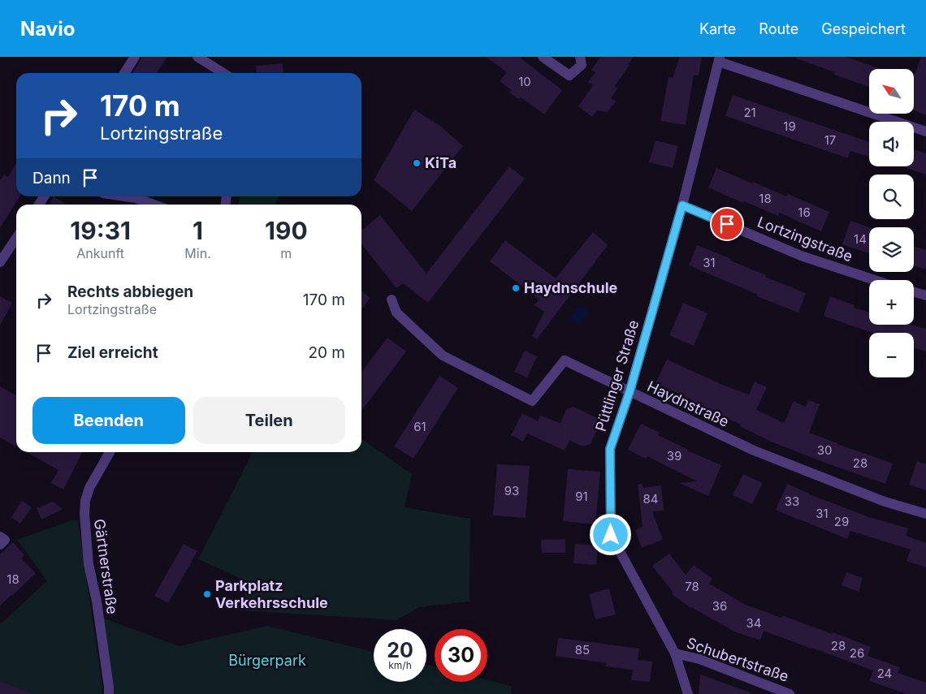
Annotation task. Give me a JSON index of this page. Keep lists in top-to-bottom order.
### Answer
{
  "streets": {
    "street": [
      "Lortzingstraße",
      "Püttlinger Straße",
      "Haydnstraße",
      "Gärtnerstraße",
      "Schubertstraße"
    ]
  },
  "crossings": [
    ["Lortzingstraße", "Püttlinger Straße"],
    ["Püttlinger Straße", "Haydnstraße"],
    ["Püttlinger Straße", "Schubertstraße"]
  ],
  "parks": ["Bürgerpark"],
  "places": ["KiTa", "Haydnschule", "Parkplatz Verkehrsschule"],
  "house_numbers": [
    "10",
    "21",
    "19",
    "17",
    "18",
    "16",
    "14",
    "31",
    "61",
    "30",
    "39",
    "28",
    "93",
    "91",
    "84",
    "33",
    "31",
    "29",
    "18",
    "78",
    "36",
    "34",
    "28",
    "85",
    "26",
    "24"
  ],
  "north": "top left",
  "page": {
    "header": "Navio",
    "nav": ["Karte", "Route", "Gespeichert"],
    "map_buttons": ["+", "−"],
    "turn": ["170 m", "Lortzingstraße"],
    "then": "Dann",
    "eta": [
      "19:31",
      "Ankunft",
      "1",
      "Min.",
      "190",
      "m"
    ],
    "list": [
      {
        "name": "Rechts abbiegen",
        "note": "Lortzingstraße",
        "value": "170 m"
      },
      {
        "name": "Ziel erreicht",
        "value": "20 m"
      }
    ],
    "buttons": ["Beenden", "Teilen"],
    "speed": "20 km/h",
    "limit": "30"
  }
}
